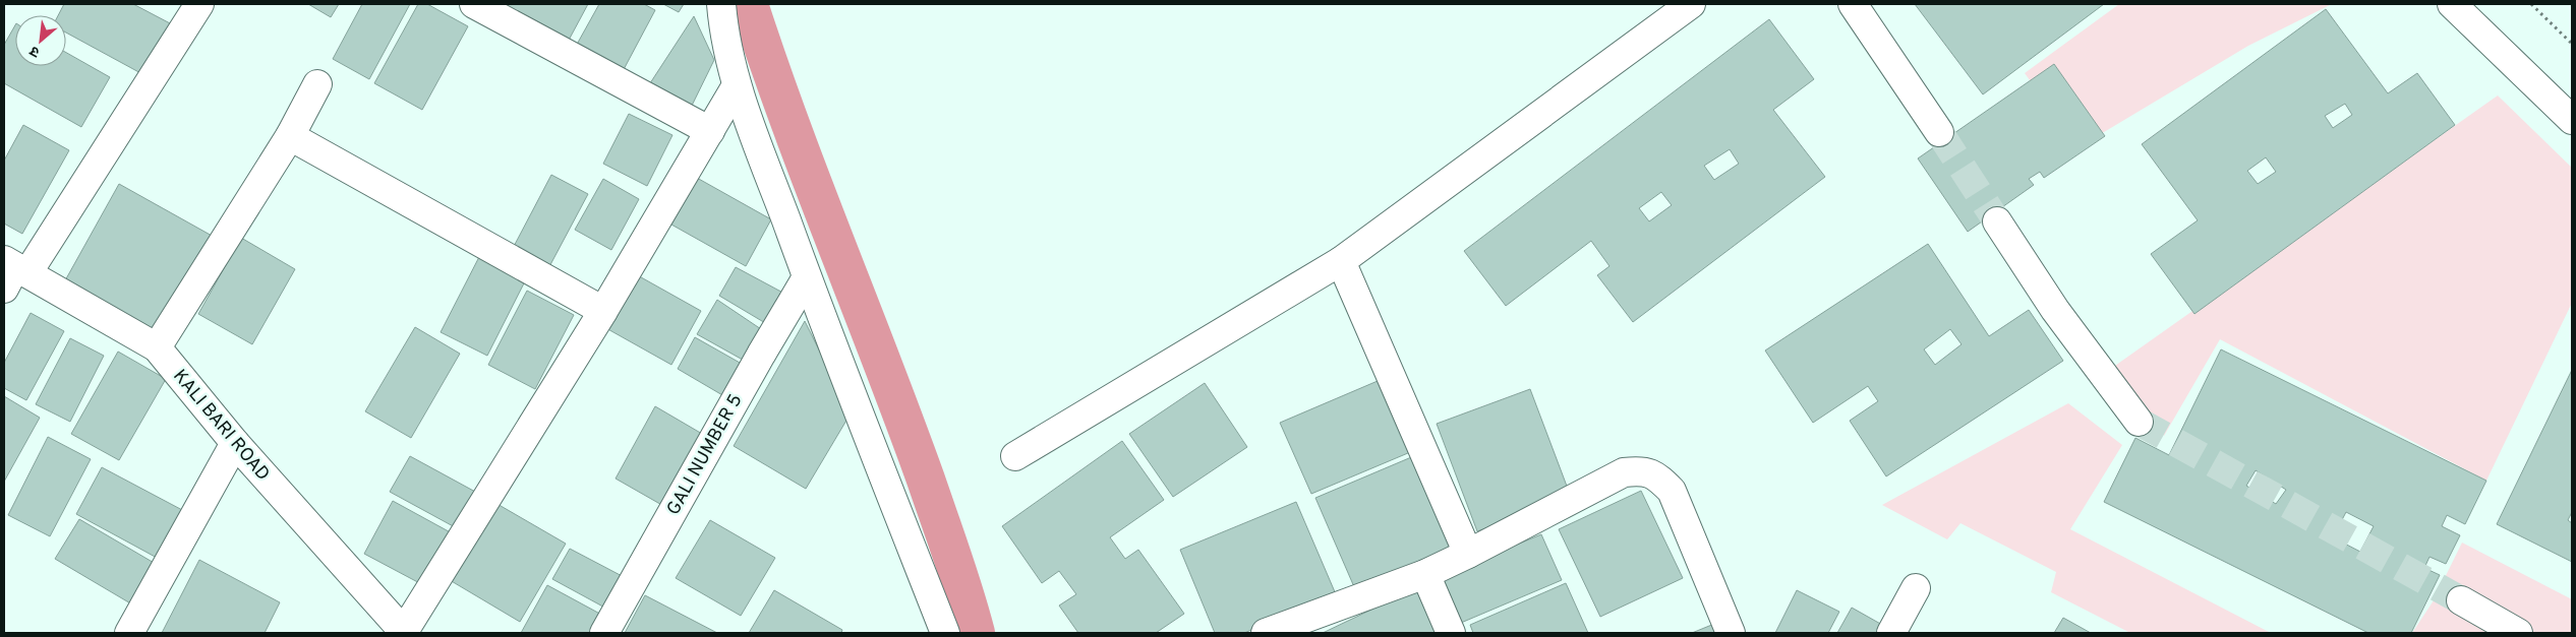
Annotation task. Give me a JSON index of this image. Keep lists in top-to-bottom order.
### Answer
{
  "streets": {
    "street": ["KALI BARI ROAD", "GALI NUMBER 5"]
  },
  "north": "bottom left"
}
